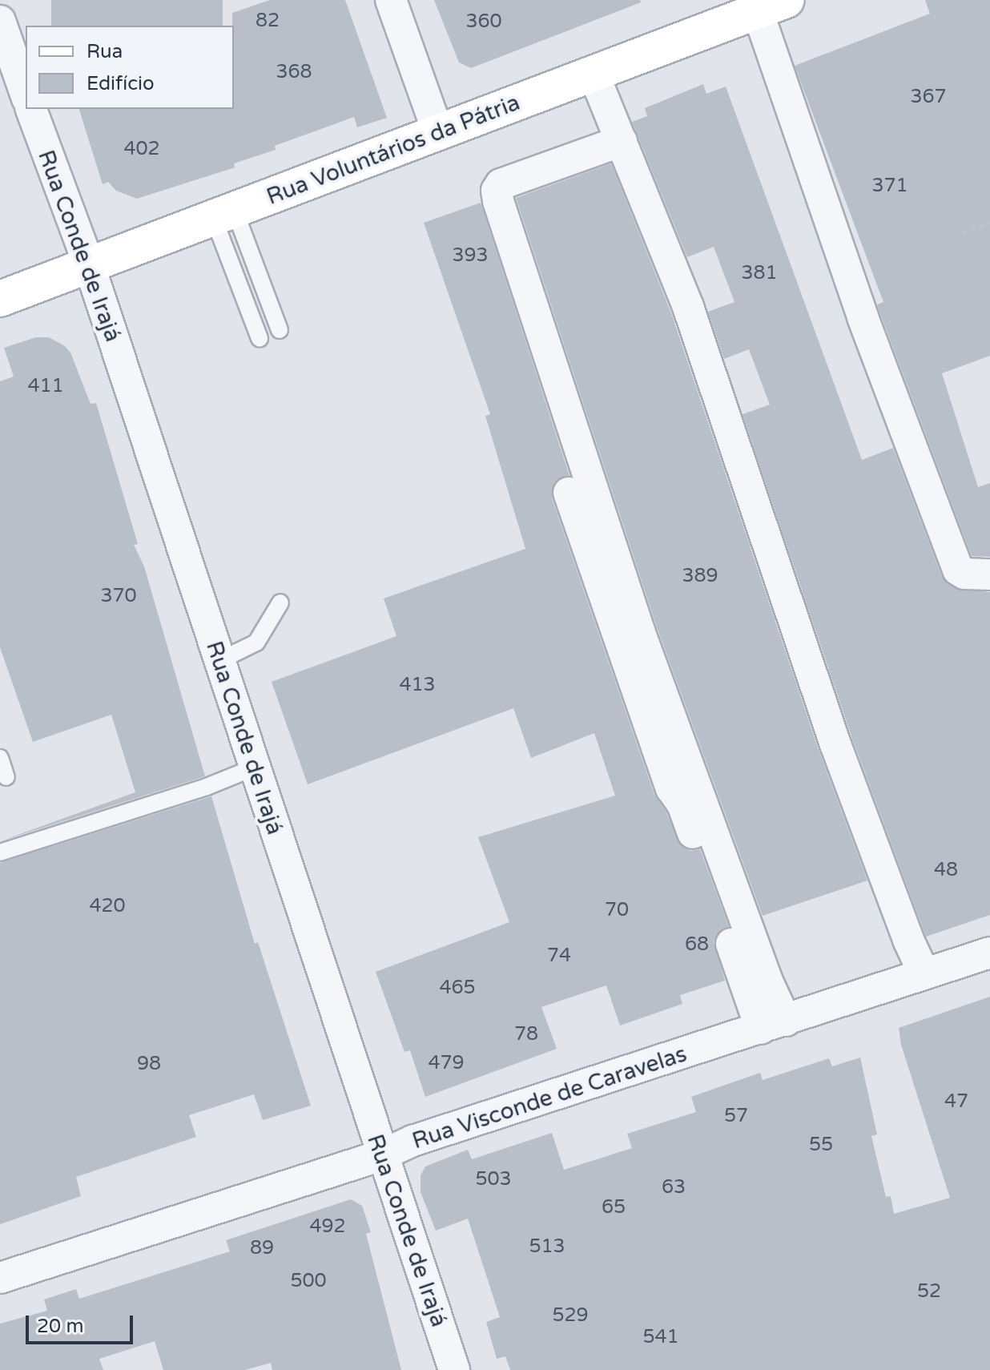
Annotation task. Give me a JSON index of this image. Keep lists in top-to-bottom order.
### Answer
{
  "streets": {
    "main road": ["Rua Voluntários da Pátria"],
    "street": ["Rua Conde de Irajá", "Rua Visconde de Caravelas"]
  },
  "crossings": [
    ["Rua Voluntários da Pátria", "Rua Conde de Irajá"],
    ["Rua Conde de Irajá", "Rua Visconde de Caravelas"]
  ],
  "house_numbers": [
    "82",
    "360",
    "368",
    "367",
    "402",
    "371",
    "393",
    "381",
    "411",
    "389",
    "370",
    "413",
    "48",
    "420",
    "70",
    "68",
    "74",
    "465",
    "78",
    "479",
    "98",
    "47",
    "57",
    "55",
    "503",
    "63",
    "65",
    "492",
    "513",
    "89",
    "500",
    "52",
    "529",
    "541"
  ],
  "legend": ["Rua", "Edifício"],
  "scale_bar": "20 m"
}
